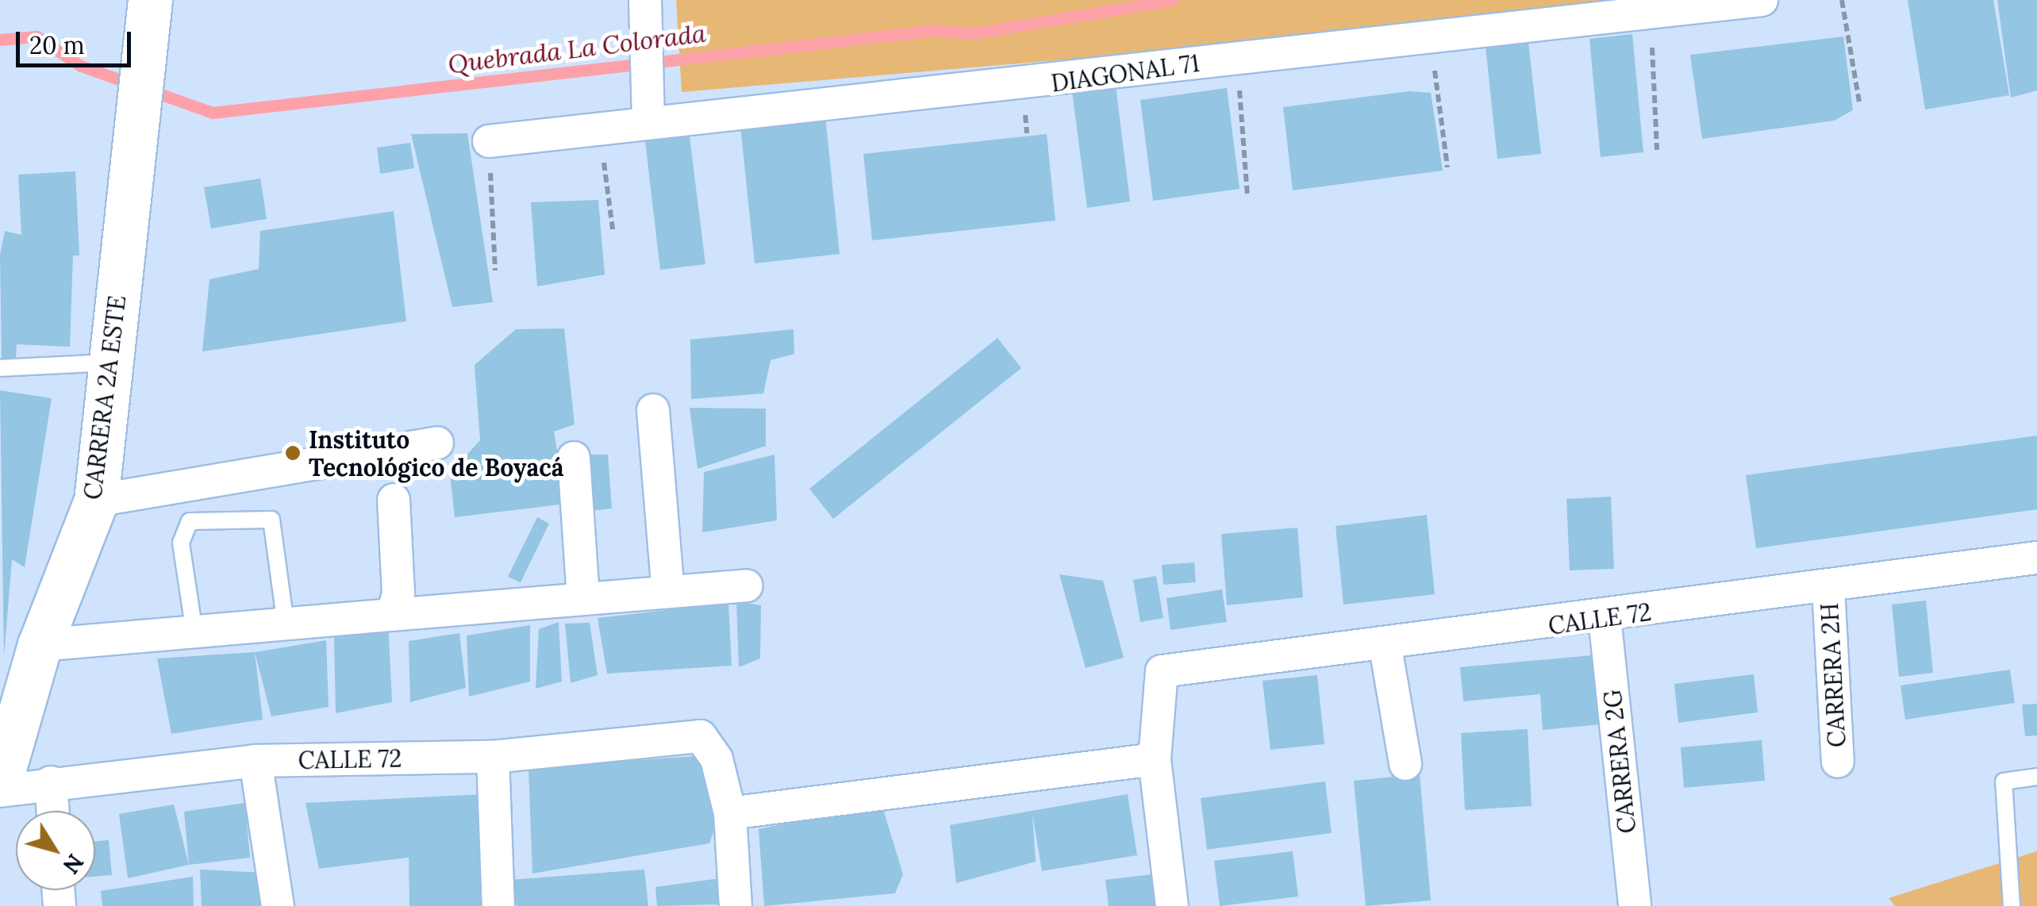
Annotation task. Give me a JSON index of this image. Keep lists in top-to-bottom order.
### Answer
{
  "streets": {
    "street": [
      "DIAGONAL 71",
      "CARRERA 2A ESTE",
      "CALLE 72",
      "CARRERA 2H",
      "CARRERA 2G"
    ]
  },
  "crossings": [
    ["CALLE 72", "CARRERA 2H"],
    ["CALLE 72", "CARRERA 2G"]
  ],
  "water": ["Quebrada La Colorada"],
  "places": ["Instituto Tecnológico de Boyacá"],
  "scale_bar": "20 m",
  "north": "bottom right"
}
